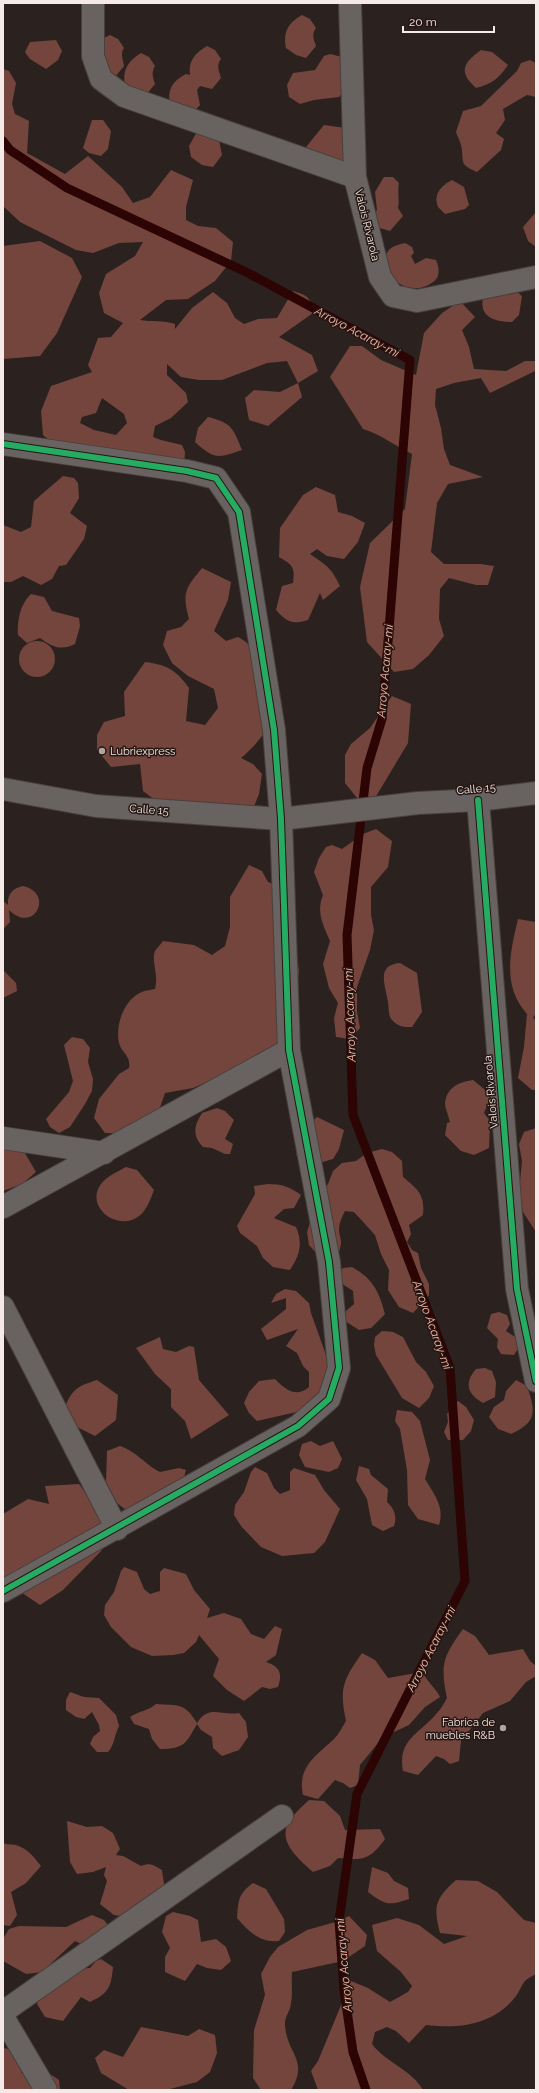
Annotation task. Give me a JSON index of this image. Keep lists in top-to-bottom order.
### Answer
{
  "streets": {
    "street": ["Valois Rivarola", "Calle 15"]
  },
  "crossings": [
    ["Valois Rivarola", "Calle 15"]
  ],
  "water": ["Arroyo Acaray-mi"],
  "places": ["Lubriexpress", "Fabrica de muebles R&B"],
  "scale_bar": "20 m"
}
